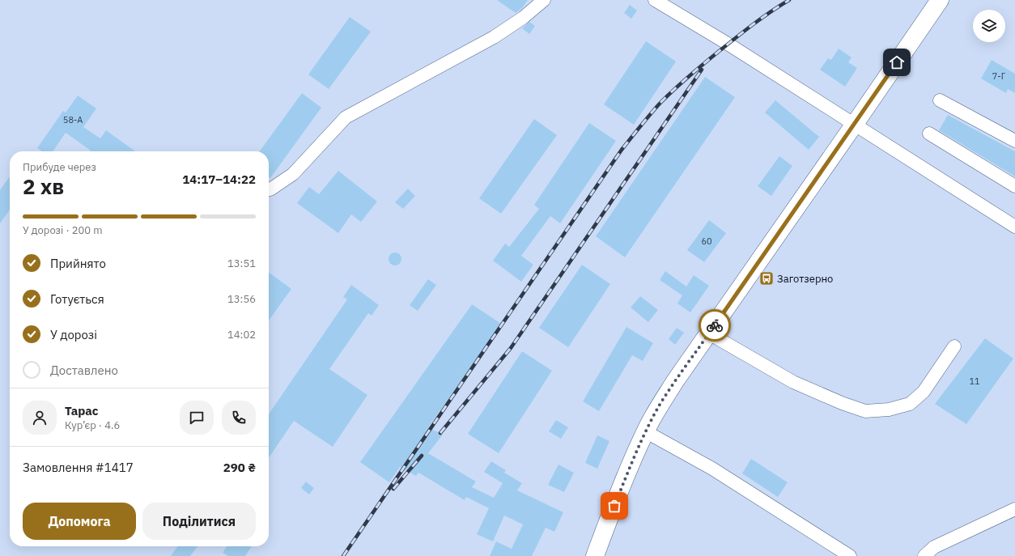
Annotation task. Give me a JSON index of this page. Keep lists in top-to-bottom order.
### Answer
{
  "places": {
    "bus stop": ["Заготзерно"]
  },
  "house_numbers": [
    "7-Г",
    "58-А",
    "60",
    "11"
  ],
  "page": {
    "heading": ["2 хв", "Прибуде через", "14:17–14:22"],
    "panel": [
      "Тарас",
      "Кур’єр · 4.6",
      "Замовлення #1417",
      "290 ₴"
    ],
    "bar": "У дорозі · 200 m",
    "list": [
      ["Прийнято", "13:51"],
      ["Готується", "13:56"],
      ["У дорозі", "14:02"],
      "Доставлено"
    ],
    "buttons": ["Допомога", "Поділитися"]
  }
}
